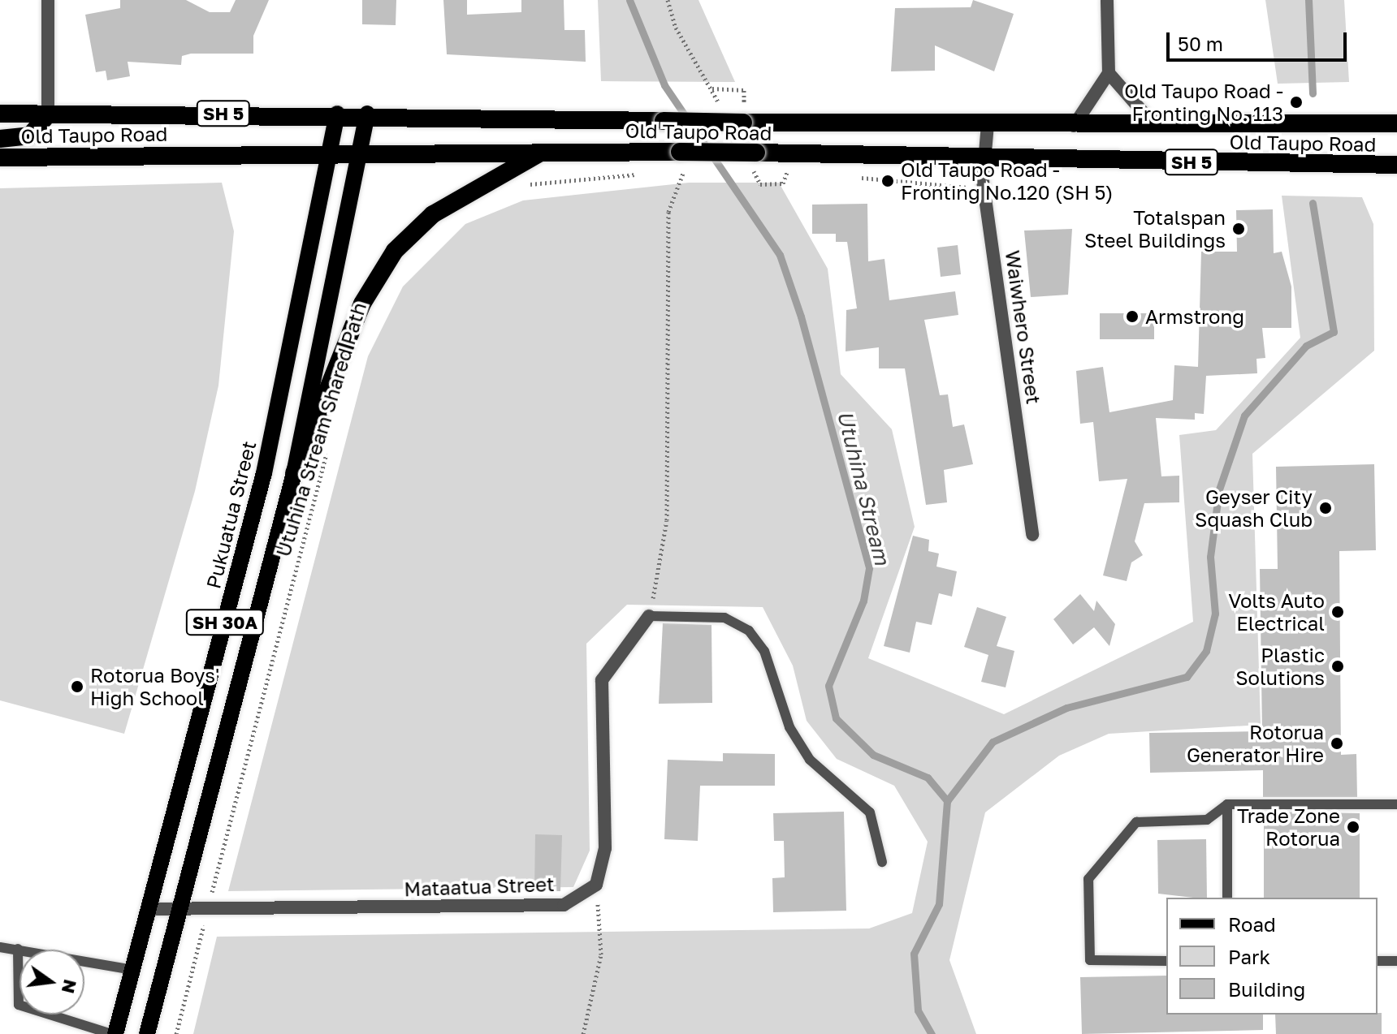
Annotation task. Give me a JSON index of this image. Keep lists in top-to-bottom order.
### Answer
{
  "streets": {
    "highway": ["SH 5", "Old Taupo Road"],
    "main road": ["Pukuatua Street", "SH 30A"],
    "street": ["Waiwhero Street", "Mataatua Street"],
    "path": ["Utuhina Stream Shared Path"]
  },
  "crossings": [
    ["Old Taupo Road", "Waiwhero Street"],
    ["Old Taupo Road", "Pukuatua Street"],
    ["Old Taupo Road", "SH 30A"],
    ["Pukuatua Street", "Mataatua Street"],
    ["SH 30A", "Mataatua Street"]
  ],
  "water": ["Utuhina Stream"],
  "places": [
    "Old Taupo Road - Fronting No. 113",
    "Old Taupo Road - Fronting No.120 (SH 5)",
    "Totalspan Steel Buildings",
    "Armstrong",
    "Geyser City Squash Club",
    "Volts Auto Electrical",
    "Plastic Solutions",
    "Rotorua Boys' High School",
    "Rotorua Generator Hire",
    "Trade Zone Rotorua"
  ],
  "legend": ["Road", "Park", "Building"],
  "scale_bar": "50 m",
  "north": "right"
}
